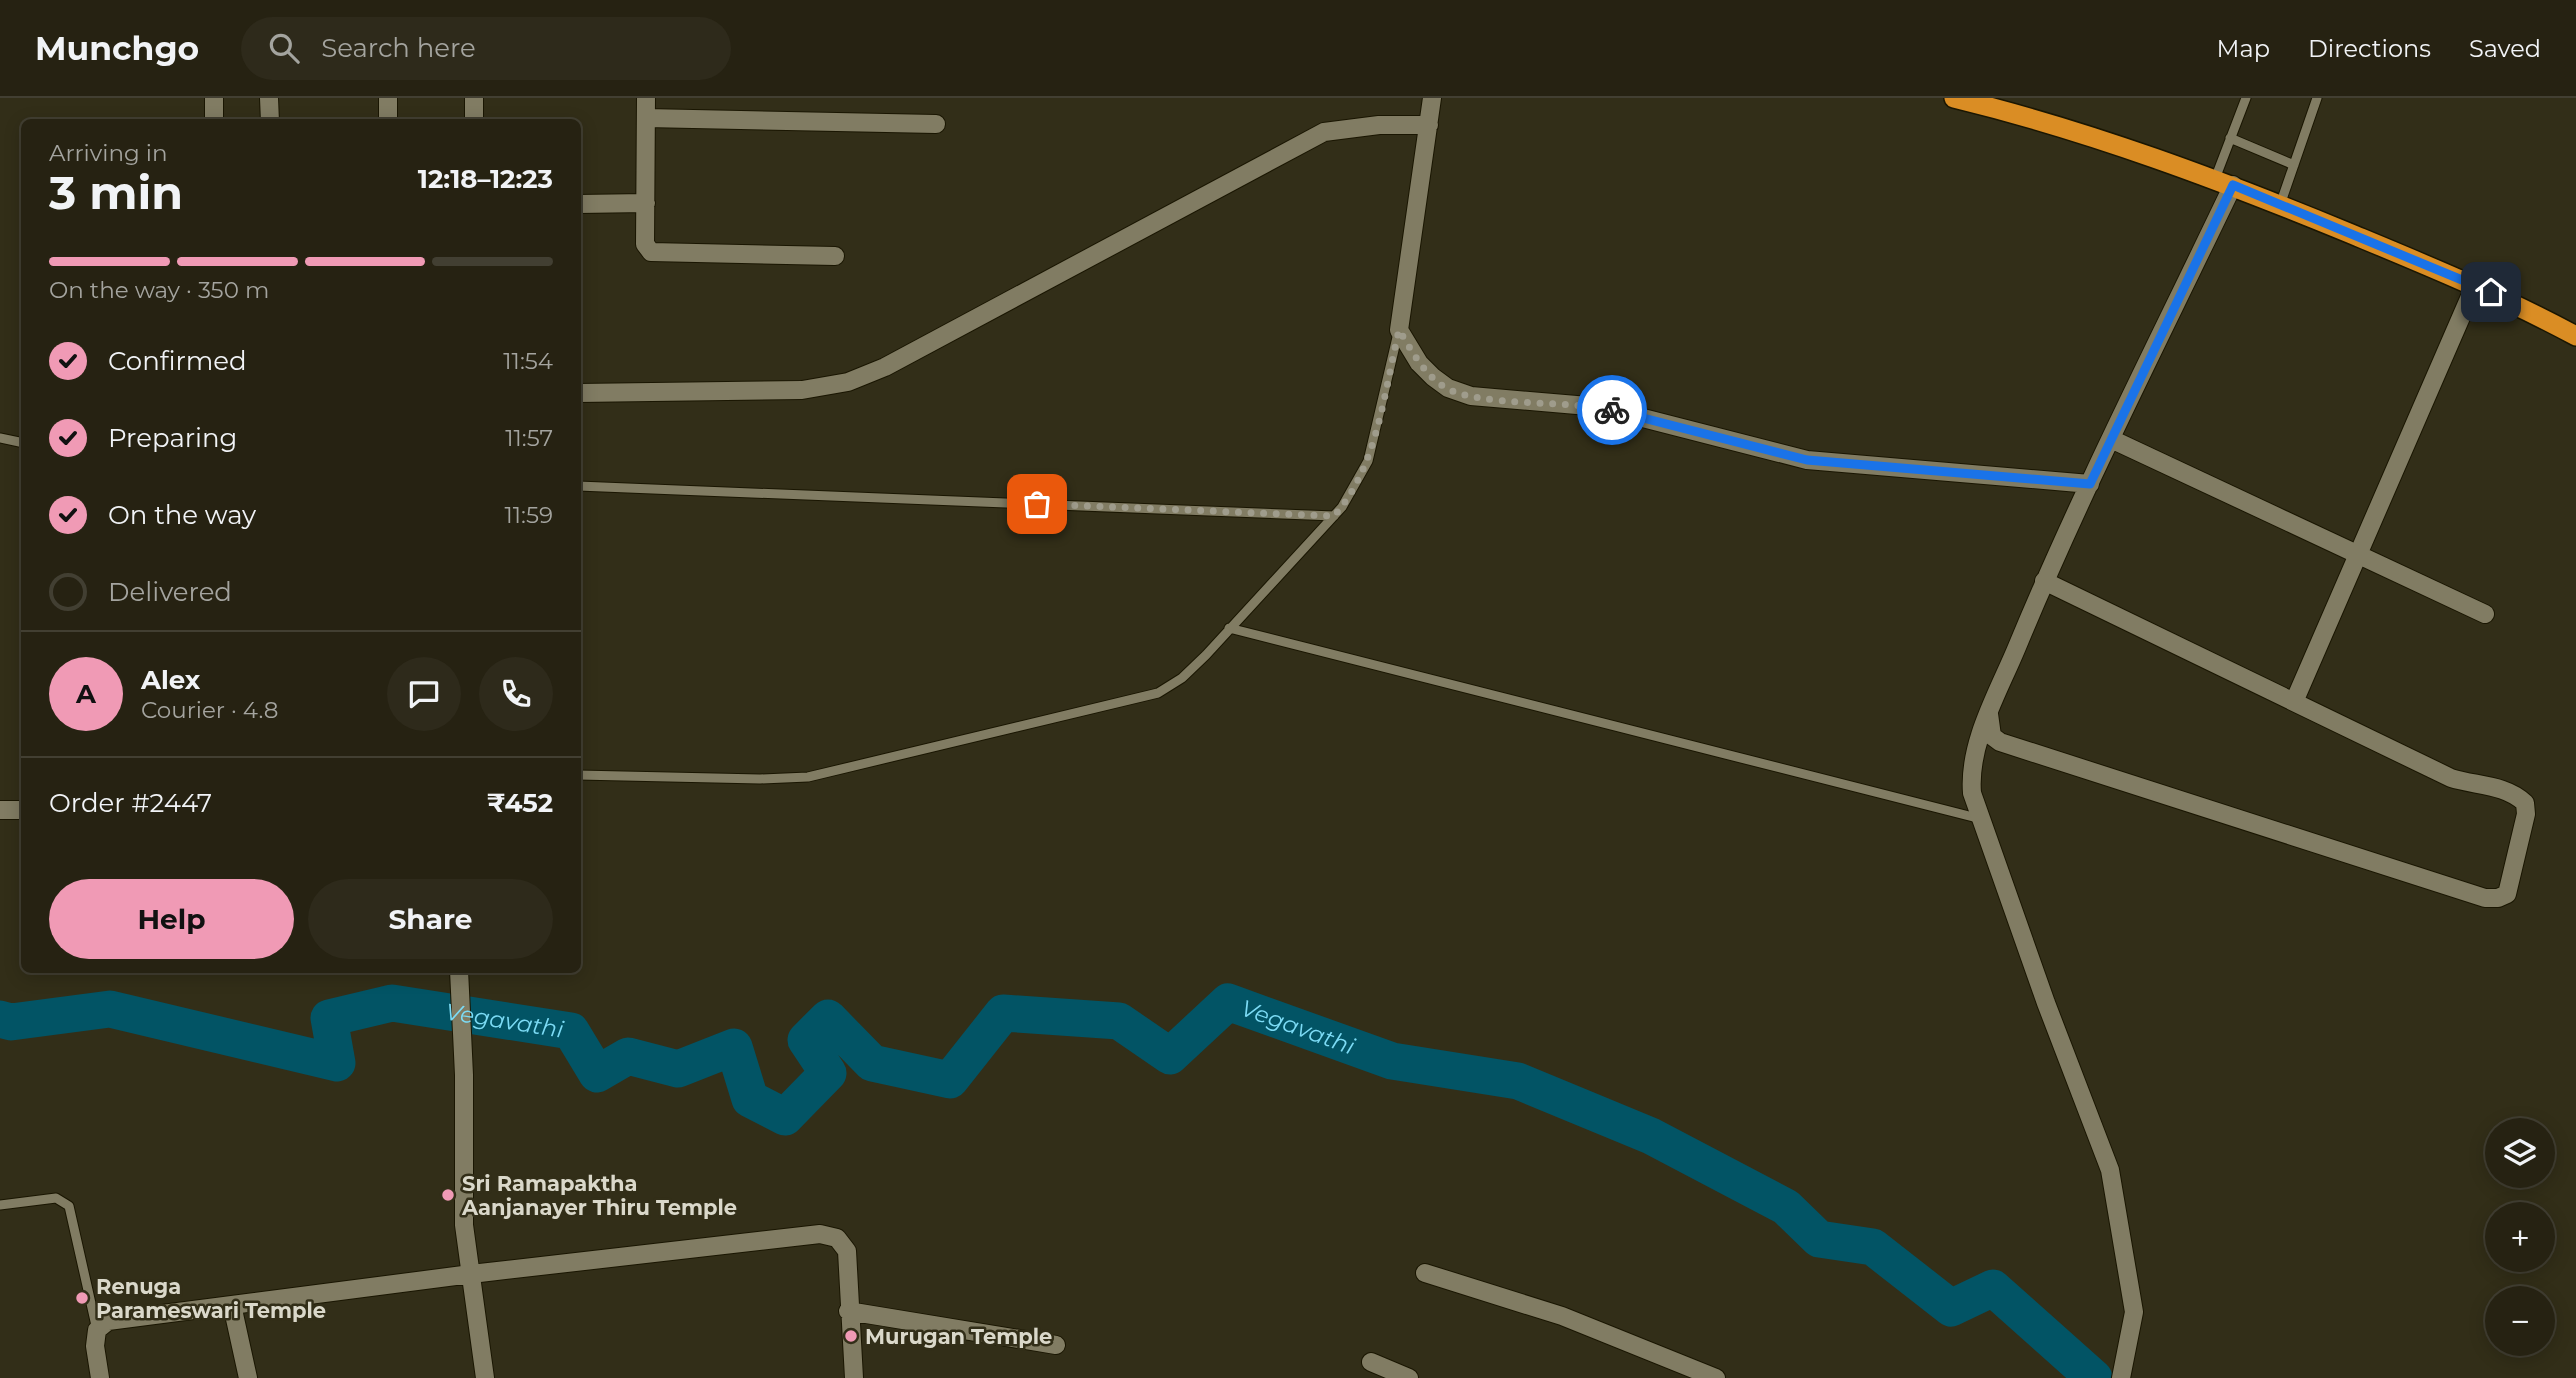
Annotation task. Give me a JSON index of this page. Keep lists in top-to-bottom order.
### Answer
{
  "water": ["Vegavathi"],
  "places": ["Sri Ramapaktha Aanjanayer Thiru Temple", "Renuga Parameswari Temple", "Murugan Temple"],
  "page": {
    "header": "Munchgo",
    "search": "Search here",
    "nav": ["Map", "Directions", "Saved"],
    "heading": ["3 min", "Arriving in", "12:18–12:23"],
    "panel": [
      "Alex",
      "Courier · 4.8",
      "Order #2447",
      "₹452"
    ],
    "bar": "On the way · 350 m",
    "list": [
      ["Confirmed", "11:54"],
      ["Preparing", "11:57"],
      ["On the way", "11:59"],
      "Delivered"
    ],
    "round": "A",
    "buttons": ["Help", "Share"],
    "map_buttons": ["+", "−"]
  }
}
